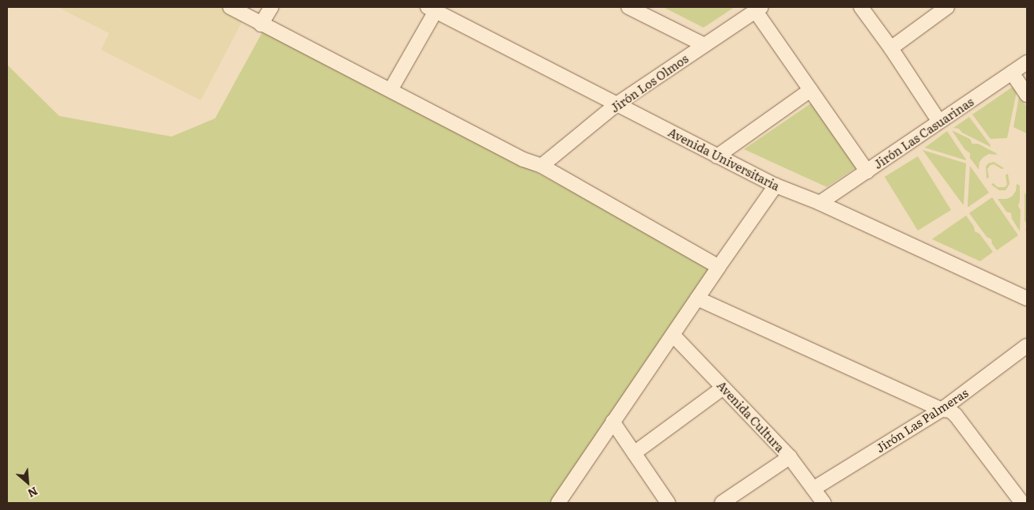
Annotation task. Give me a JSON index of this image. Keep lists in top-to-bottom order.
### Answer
{
  "streets": {
    "street": [
      "Jirón Los Olmos",
      "Jirón Las Casuarinas",
      "Avenida Universitaria",
      "Avenida Cultura",
      "Jirón Las Palmeras"
    ]
  },
  "crossings": [
    ["Jirón Los Olmos", "Avenida Universitaria"],
    ["Jirón Las Casuarinas", "Avenida Universitaria"],
    ["Avenida Cultura", "Jirón Las Palmeras"]
  ],
  "north": "bottom right"
}
